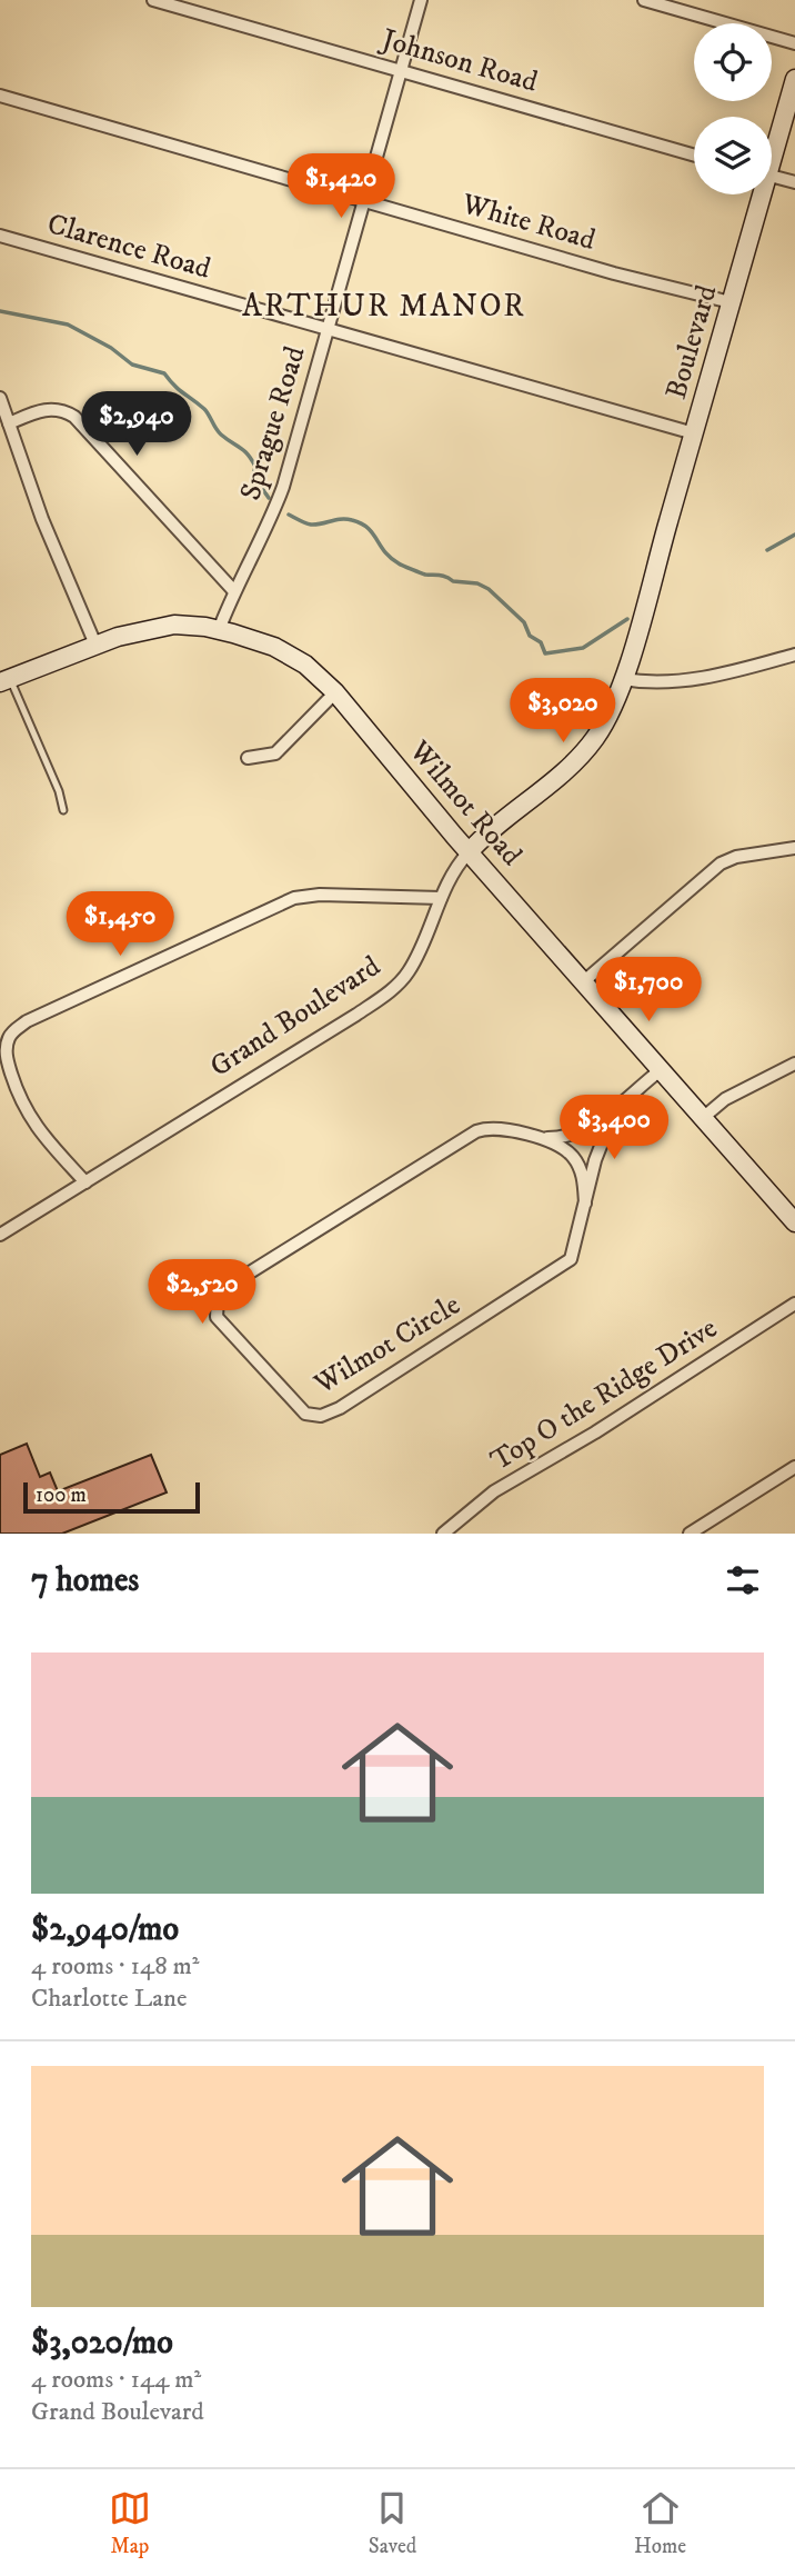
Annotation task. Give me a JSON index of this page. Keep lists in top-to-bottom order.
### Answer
{
  "streets": {
    "street": [
      "Johnson Road",
      "White Road",
      "Clarence Road",
      "Boulevard",
      "Sprague Road",
      "Wilmot Road",
      "Grand Boulevard",
      "Wilmot Circle",
      "Top O the Ridge Drive"
    ]
  },
  "crossings": [
    ["Johnson Road", "Sprague Road"],
    ["White Road", "Boulevard"],
    ["White Road", "Sprague Road"],
    ["Clarence Road", "Boulevard"],
    ["Clarence Road", "Sprague Road"],
    ["Boulevard", "Grand Boulevard"],
    ["Sprague Road", "Wilmot Road"],
    ["Wilmot Road", "Grand Boulevard"],
    ["Wilmot Road", "Wilmot Circle"]
  ],
  "districts": ["ARTHUR MANOR"],
  "scale_bar": "100 m",
  "page": {
    "price": [
      "$1,420",
      "$2,940",
      "$3,020",
      "$1,450",
      "$1,700",
      "$3,400",
      "$2,520"
    ],
    "scale": "100 m",
    "heading": "7 homes",
    "list": [
      {
        "name": "$2,940/mo",
        "note": "4 rooms · 148 m² · Charlotte Lane"
      },
      {
        "name": "$3,020/mo",
        "note": "4 rooms · 144 m² · Grand Boulevard"
      }
    ],
    "tabs": ["Map", "Saved", "Home"]
  }
}
